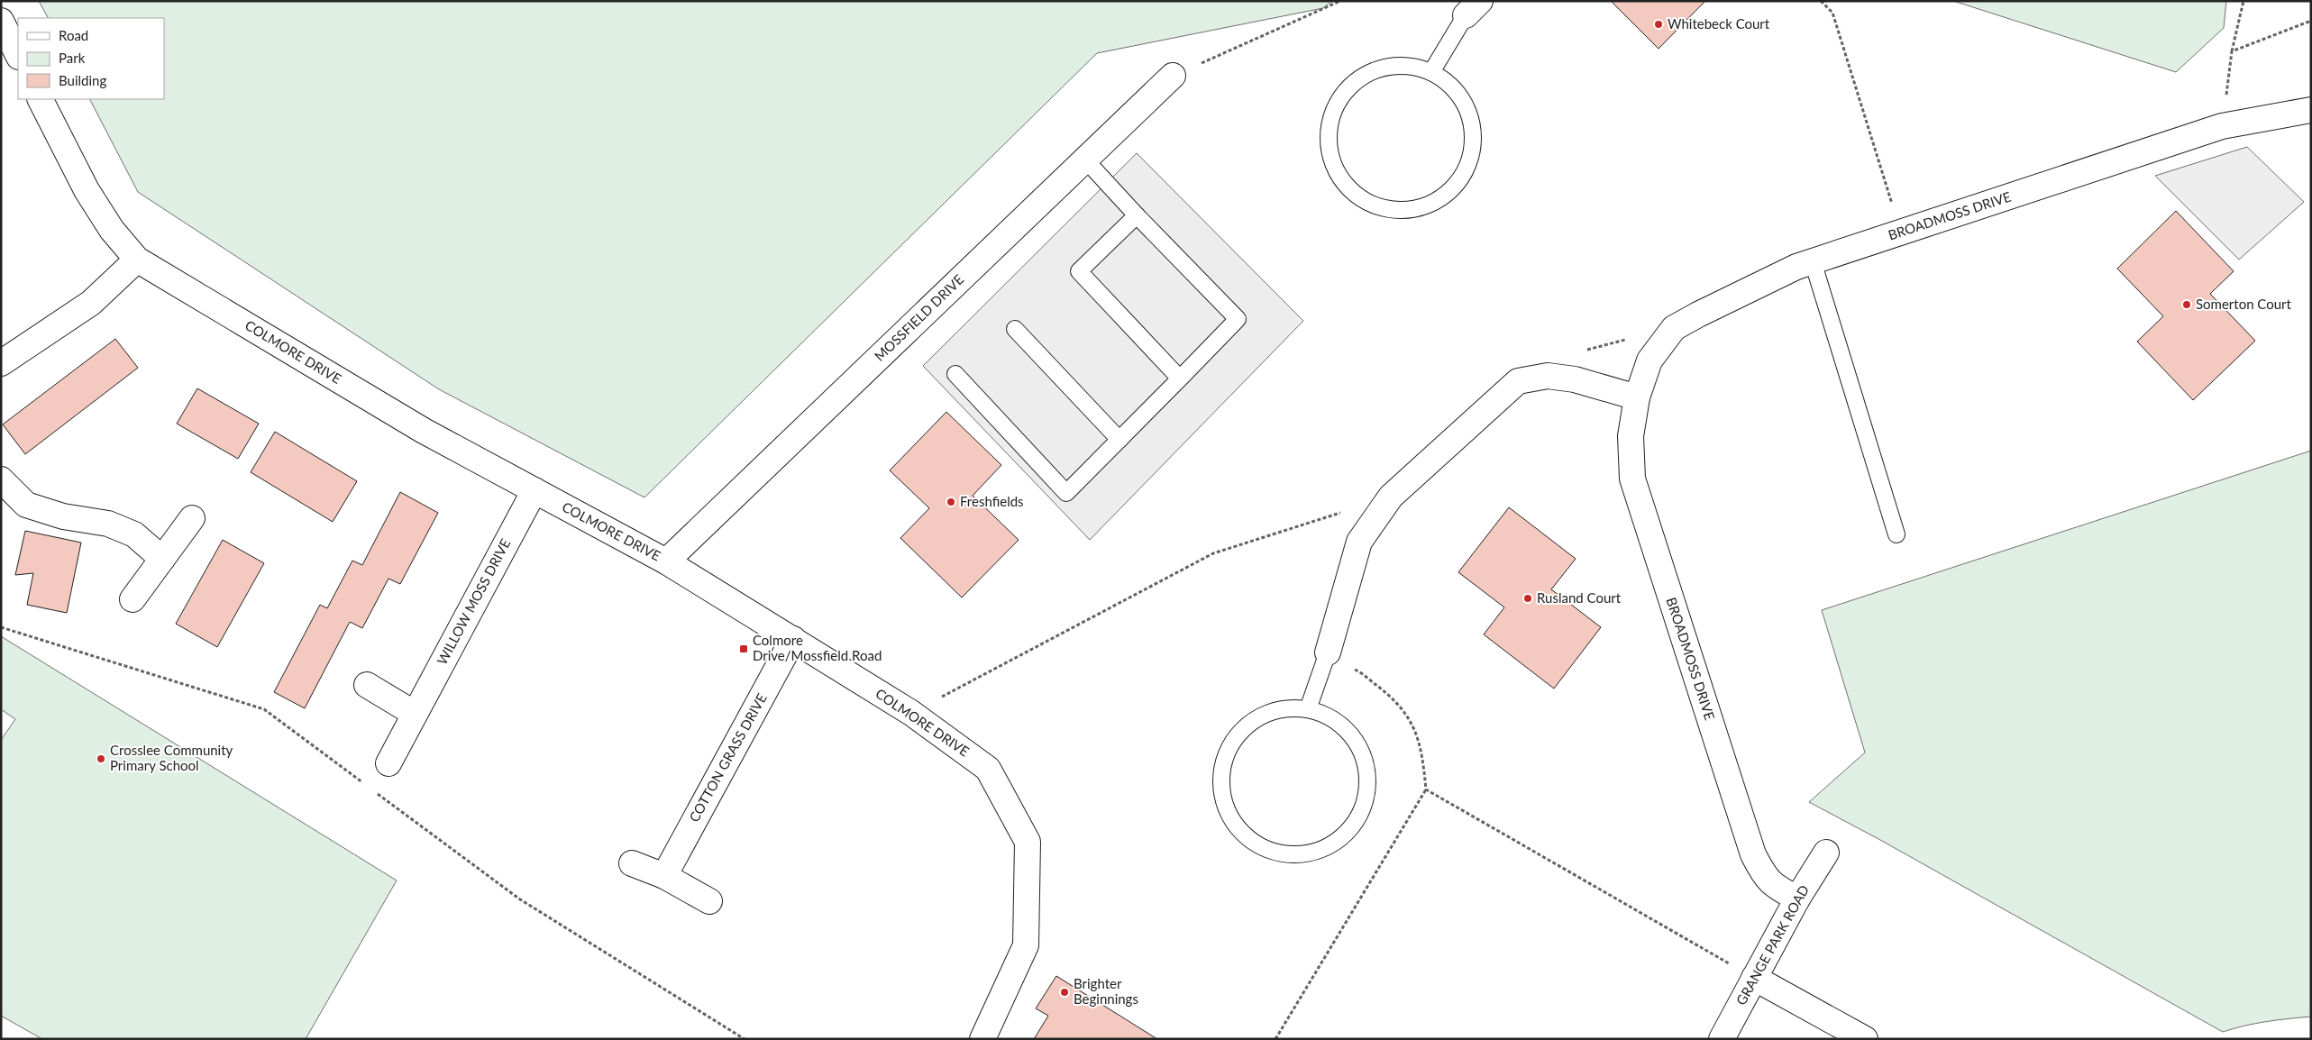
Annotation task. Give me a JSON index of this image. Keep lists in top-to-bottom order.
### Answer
{
  "streets": {
    "street": [
      "BROADMOSS DRIVE",
      "MOSSFIELD DRIVE",
      "COLMORE DRIVE",
      "WILLOW MOSS DRIVE",
      "COTTON GRASS DRIVE",
      "GRANGE PARK ROAD"
    ]
  },
  "crossings": [
    ["BROADMOSS DRIVE", "GRANGE PARK ROAD"],
    ["MOSSFIELD DRIVE", "COLMORE DRIVE"],
    ["COLMORE DRIVE", "WILLOW MOSS DRIVE"],
    ["COLMORE DRIVE", "COTTON GRASS DRIVE"]
  ],
  "places": {
    "other": [
      "Whitebeck Court",
      "Somerton Court",
      "Freshfields",
      "Rusland Court",
      "Crosslee Community Primary School",
      "Brighter Beginnings"
    ],
    "transit": ["Colmore Drive/Mossfield Road"]
  },
  "legend": ["Road", "Park", "Building"]
}
